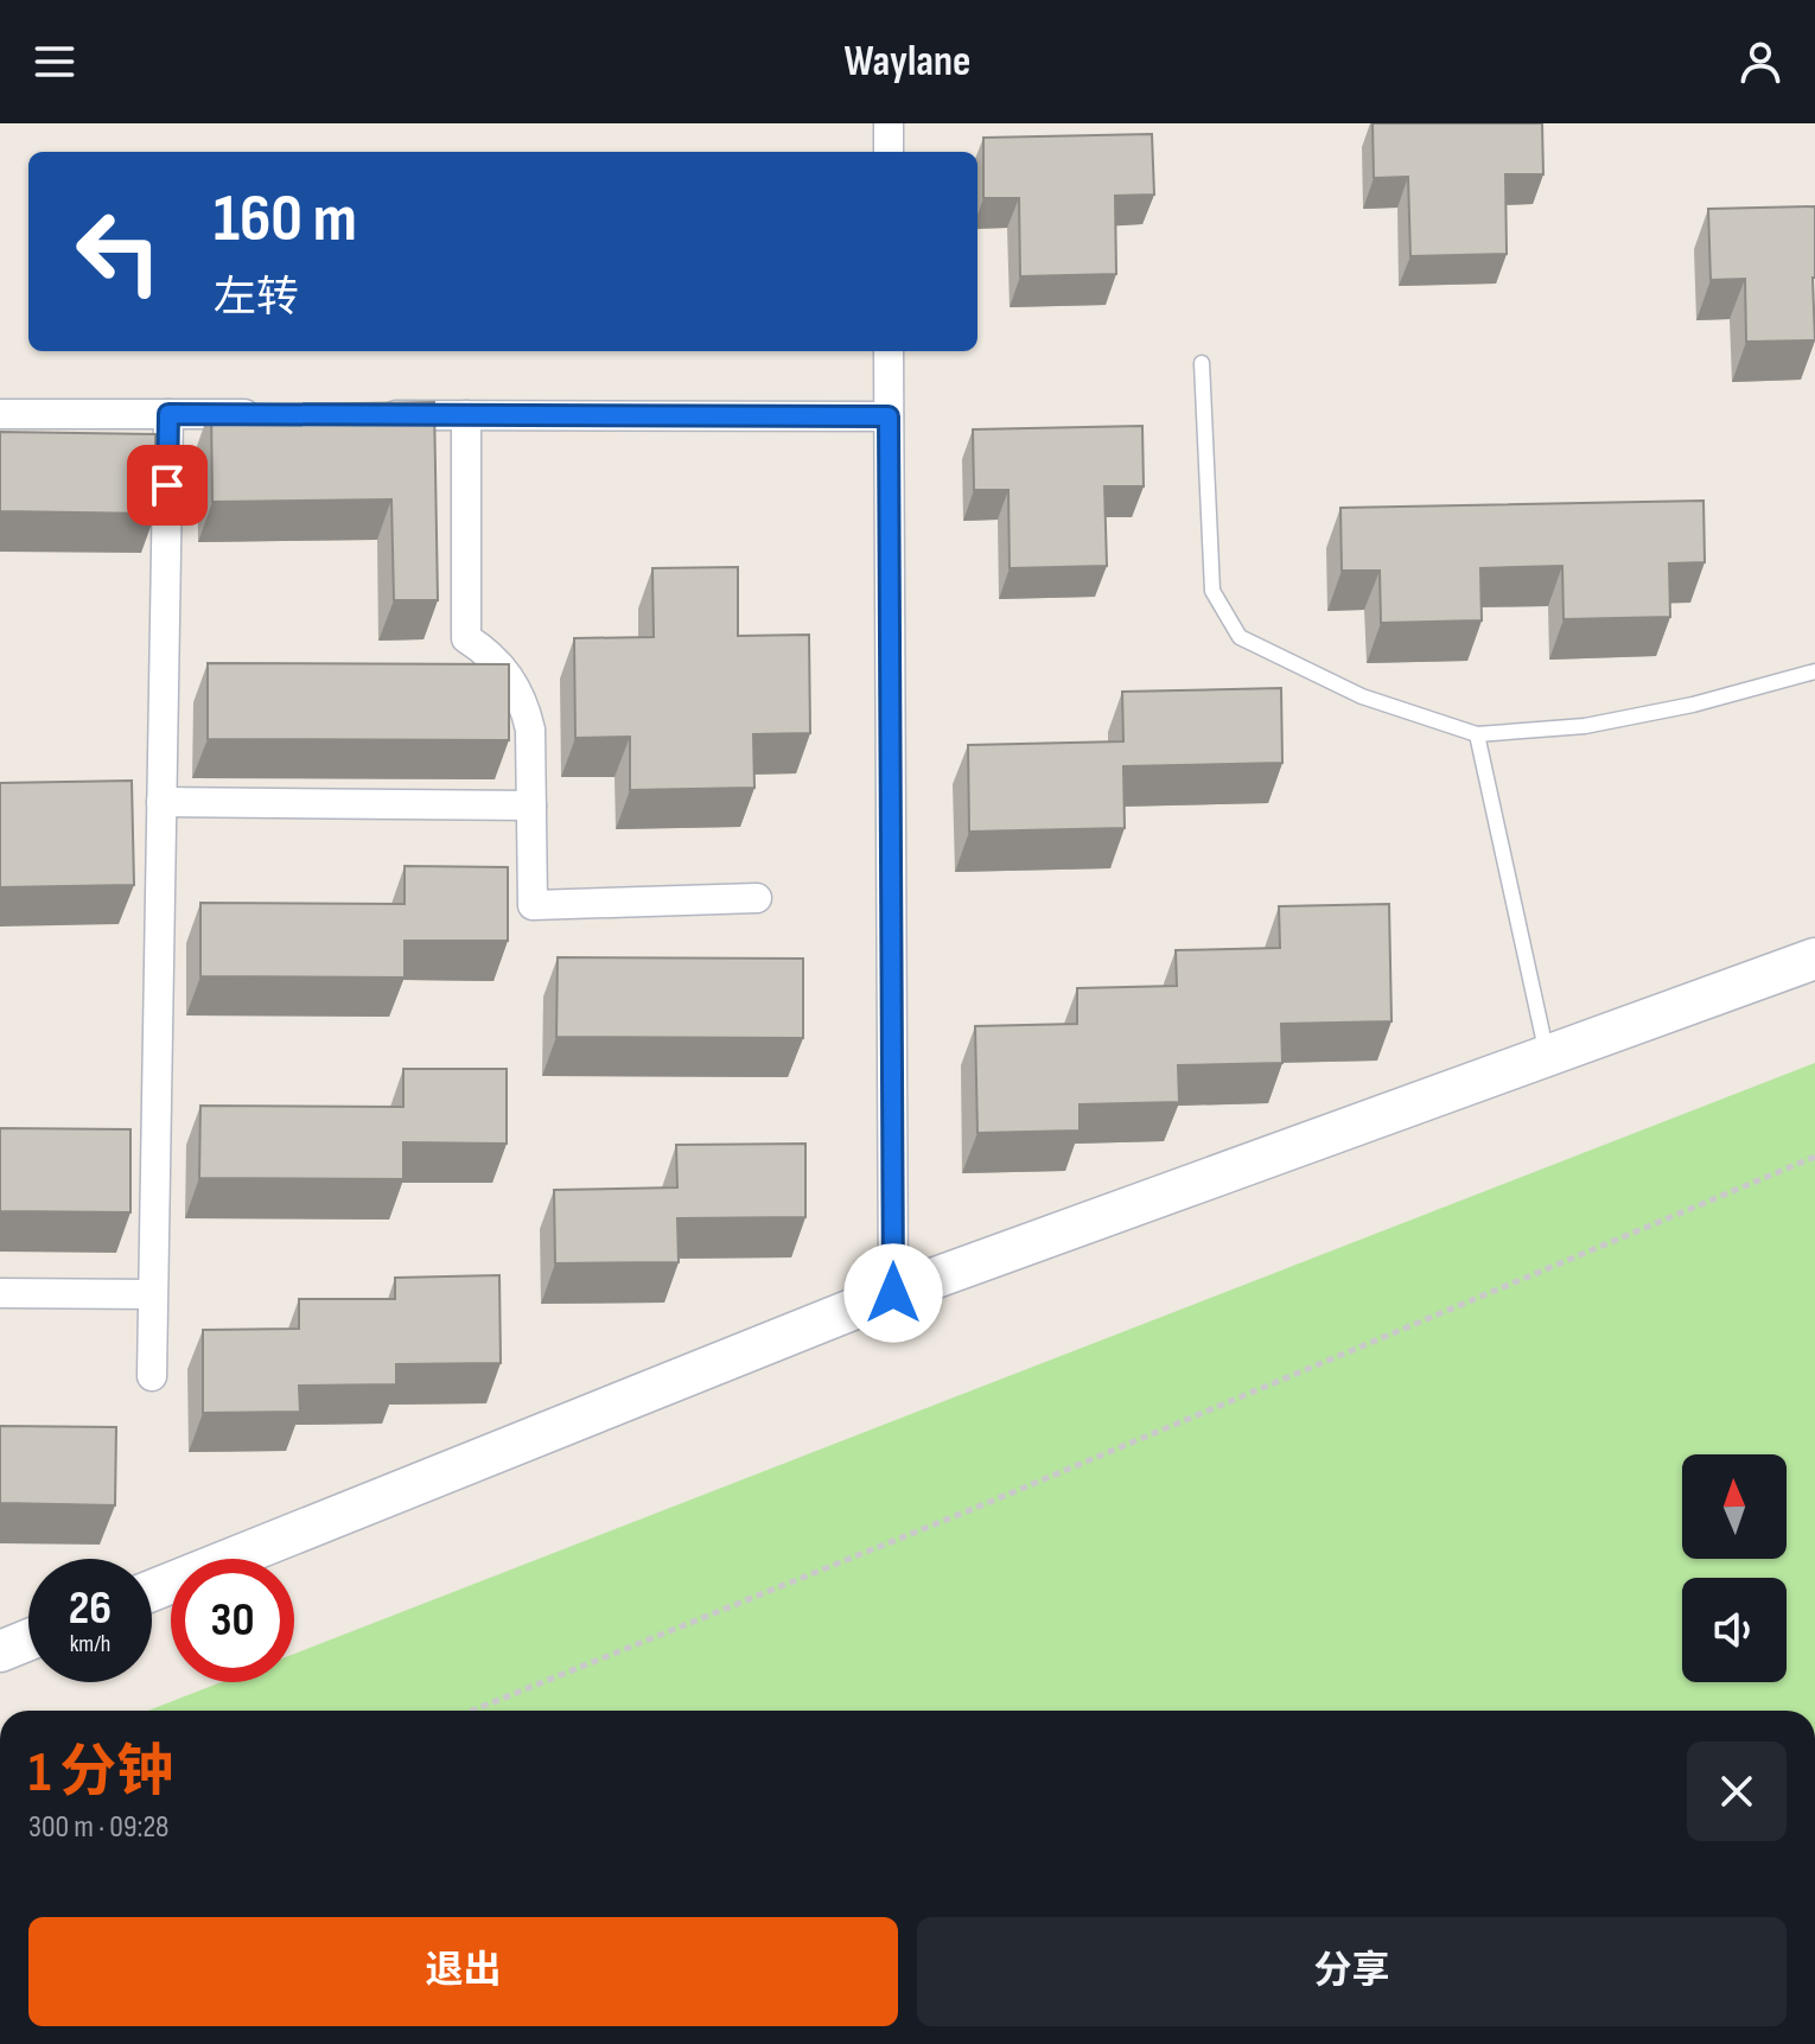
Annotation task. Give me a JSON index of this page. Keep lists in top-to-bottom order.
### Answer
{
  "north": "top",
  "page": {
    "header": "Waylane",
    "turn": ["160 m", "左转"],
    "speed": "26 km/h",
    "limit": "30",
    "heading": ["1 分钟", "300 m · 09:28"],
    "buttons": ["退出", "分享"]
  }
}
